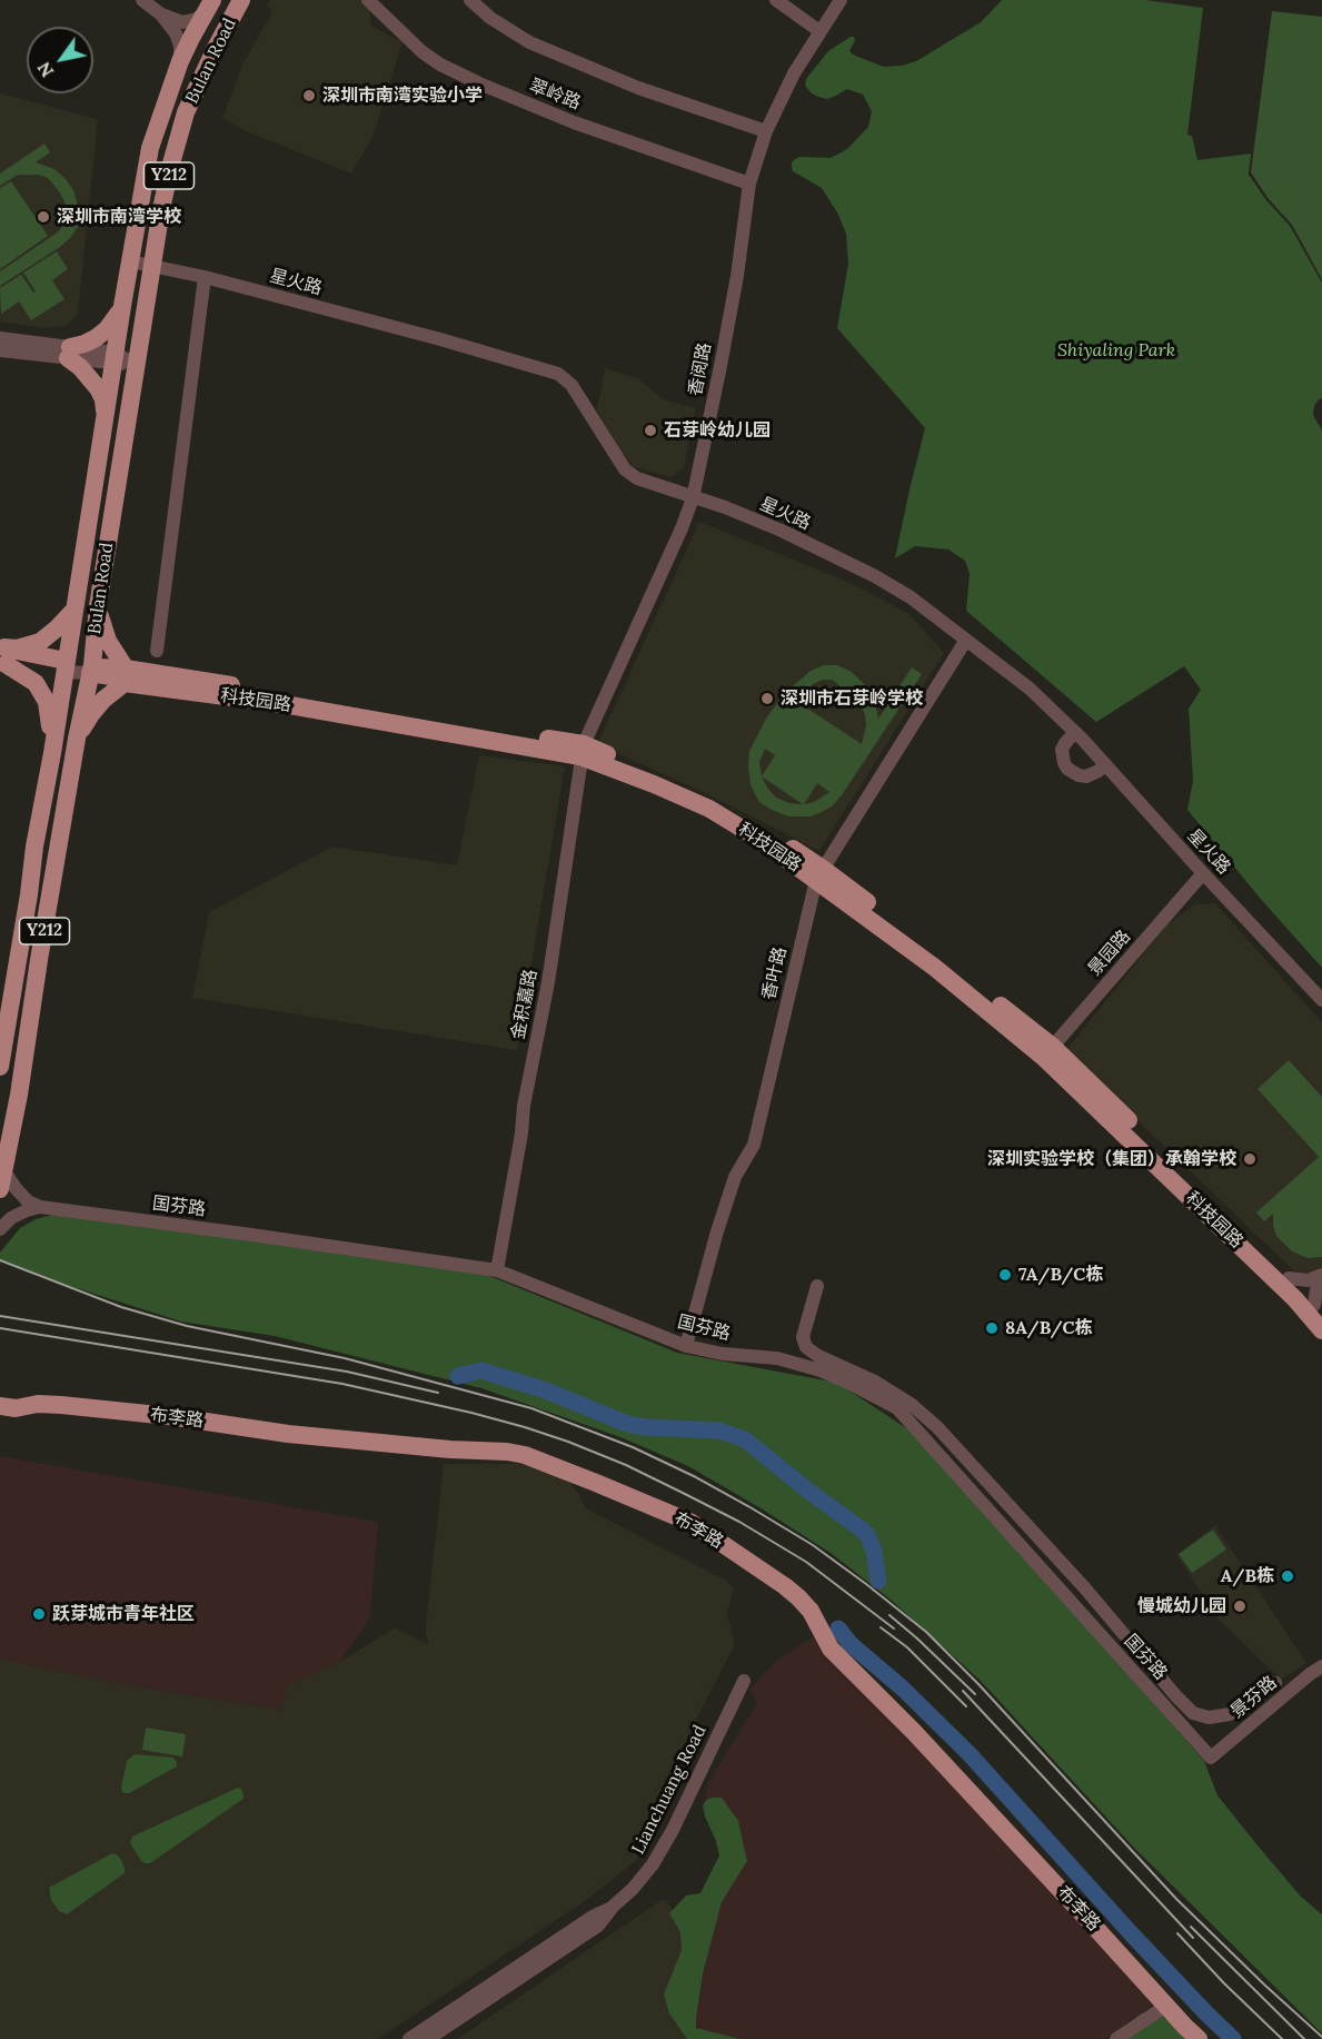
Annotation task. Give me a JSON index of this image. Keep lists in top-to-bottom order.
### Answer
{
  "streets": {
    "main road": [
      "Bulan Road",
      "Y212",
      "科技园路",
      "布李路"
    ],
    "street": [
      "翠岭路",
      "星火路",
      "香阅路",
      "景园路",
      "香叶路",
      "金积嘉路",
      "国芬路",
      "景芬路",
      "Lianchuang Road"
    ]
  },
  "crossings": [
    ["Bulan Road", "星火路"],
    ["Bulan Road", "科技园路"],
    ["翠岭路", "香阅路"],
    ["星火路", "香阅路"],
    ["星火路", "景园路"],
    ["星火路", "香叶路"],
    ["香阅路", "科技园路"],
    ["香阅路", "金积嘉路"],
    ["科技园路", "景园路"],
    ["科技园路", "香叶路"],
    ["科技园路", "金积嘉路"],
    ["香叶路", "国芬路"],
    ["金积嘉路", "国芬路"],
    ["国芬路", "景芬路"]
  ],
  "parks": ["Shiyaling Park"],
  "places": [
    "深圳市南湾实验小学",
    "深圳市南湾学校",
    "石芽岭幼儿园",
    "深圳市石芽岭学校",
    "深圳实验学校（集团）承翰学校",
    "7A/B/C栋",
    "8A/B/C栋",
    "A/B栋",
    "慢城幼儿园",
    "跃芽城市青年社区"
  ],
  "north": "bottom left"
}
